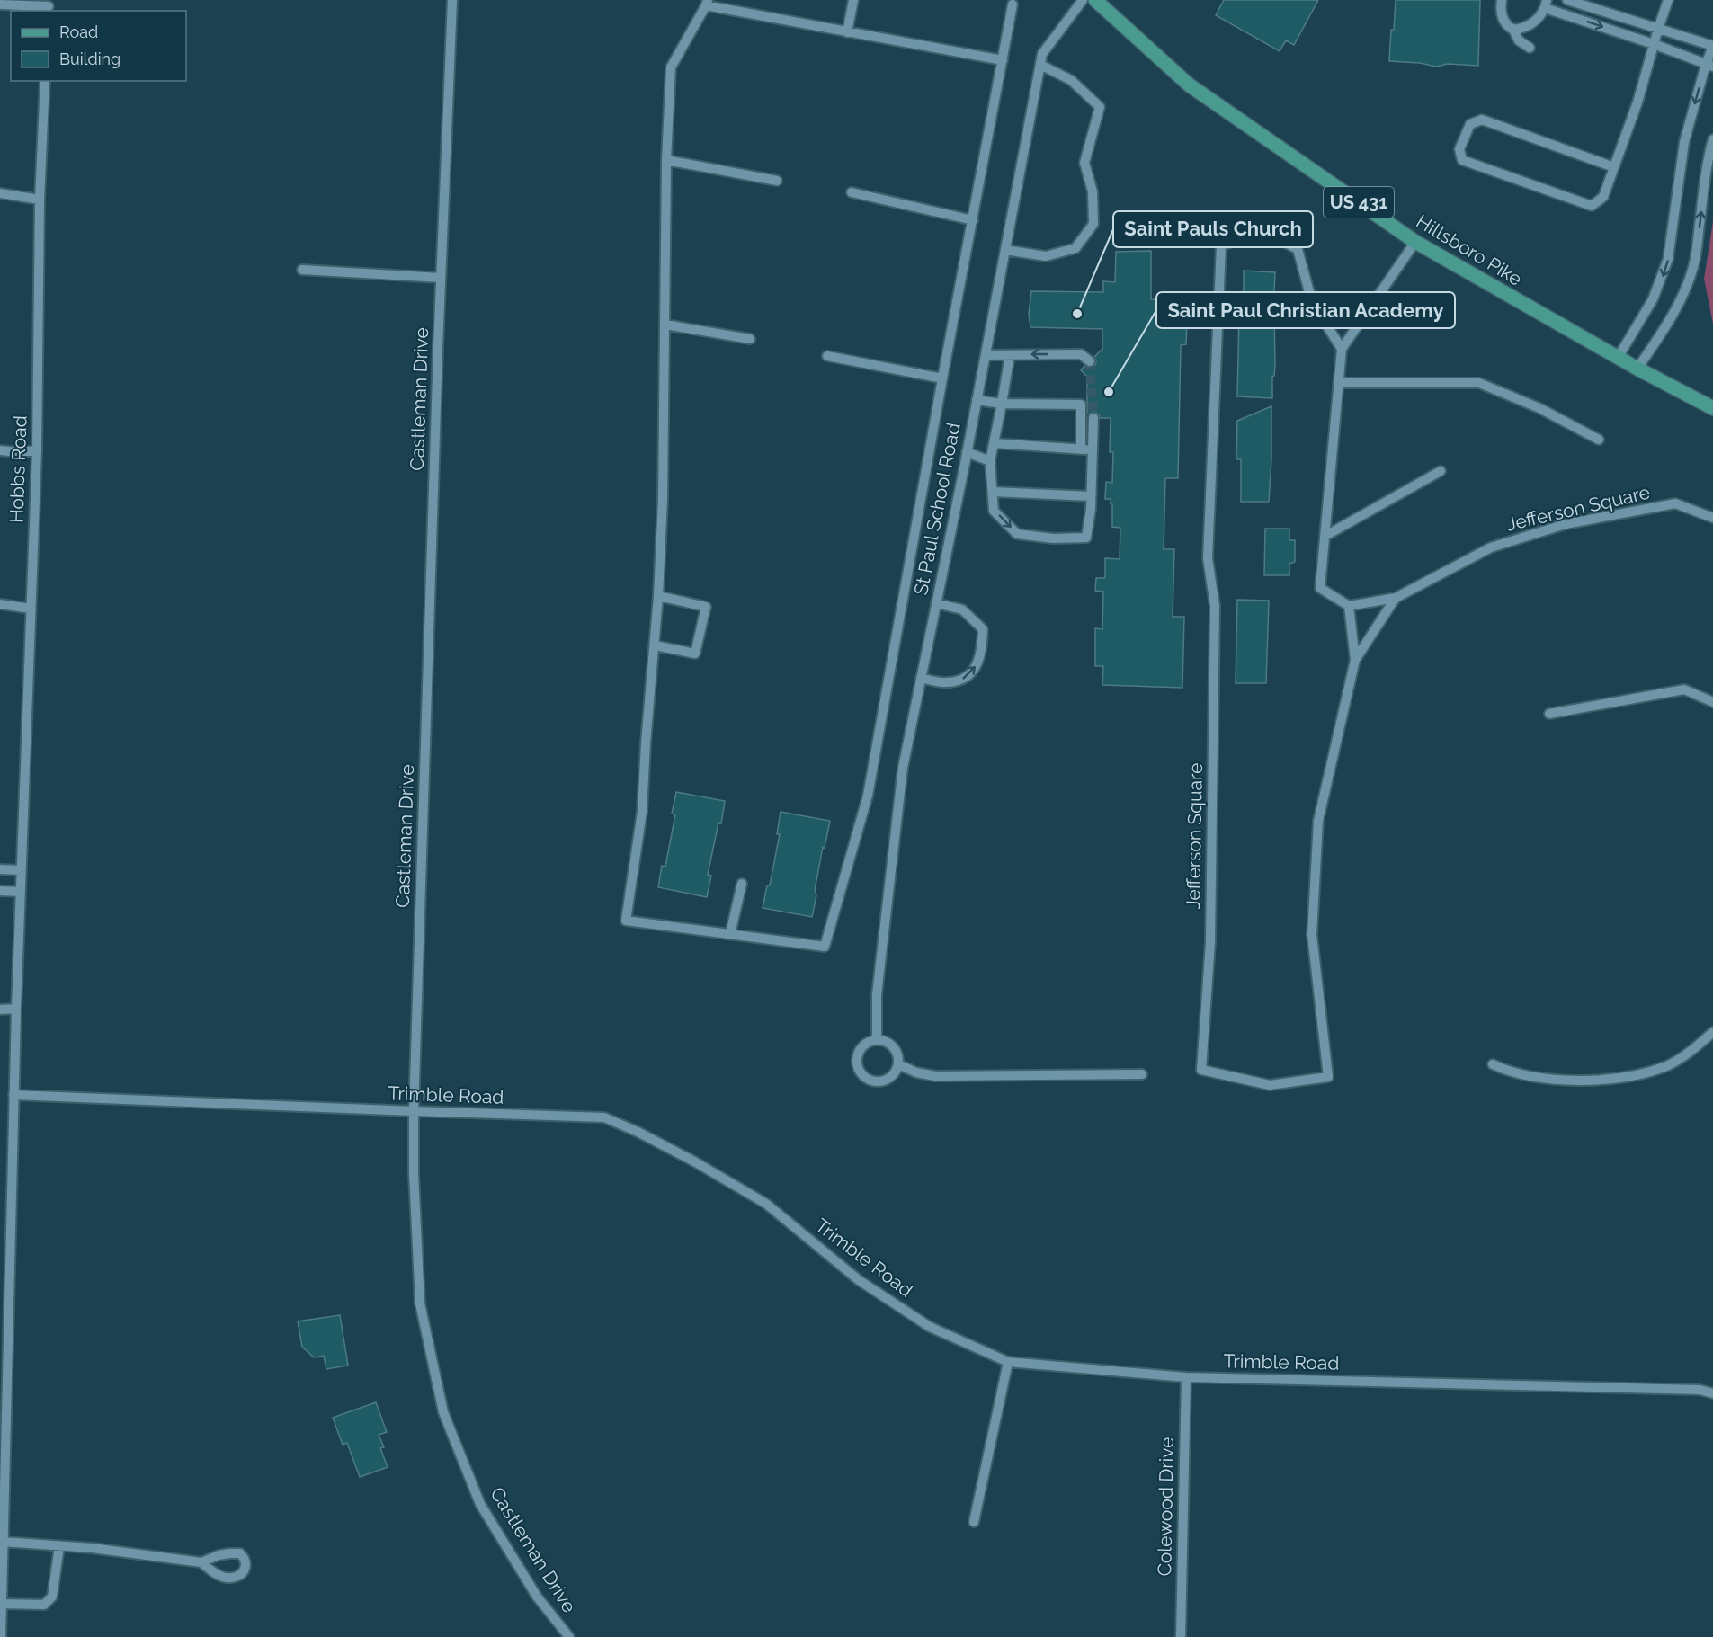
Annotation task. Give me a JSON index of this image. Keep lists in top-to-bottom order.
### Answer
{
  "streets": {
    "main road": ["US 431", "Hillsboro Pike"],
    "street": [
      "Castleman Drive",
      "Hobbs Road",
      "Jefferson Square",
      "St Paul School Road",
      "Trimble Road",
      "Colewood Drive"
    ]
  },
  "crossings": [
    ["Castleman Drive", "Trimble Road"],
    ["Hobbs Road", "Trimble Road"],
    ["Trimble Road", "Colewood Drive"]
  ],
  "places": ["Saint Pauls Church", "Saint Paul Christian Academy"],
  "legend": ["Road", "Building"]
}
